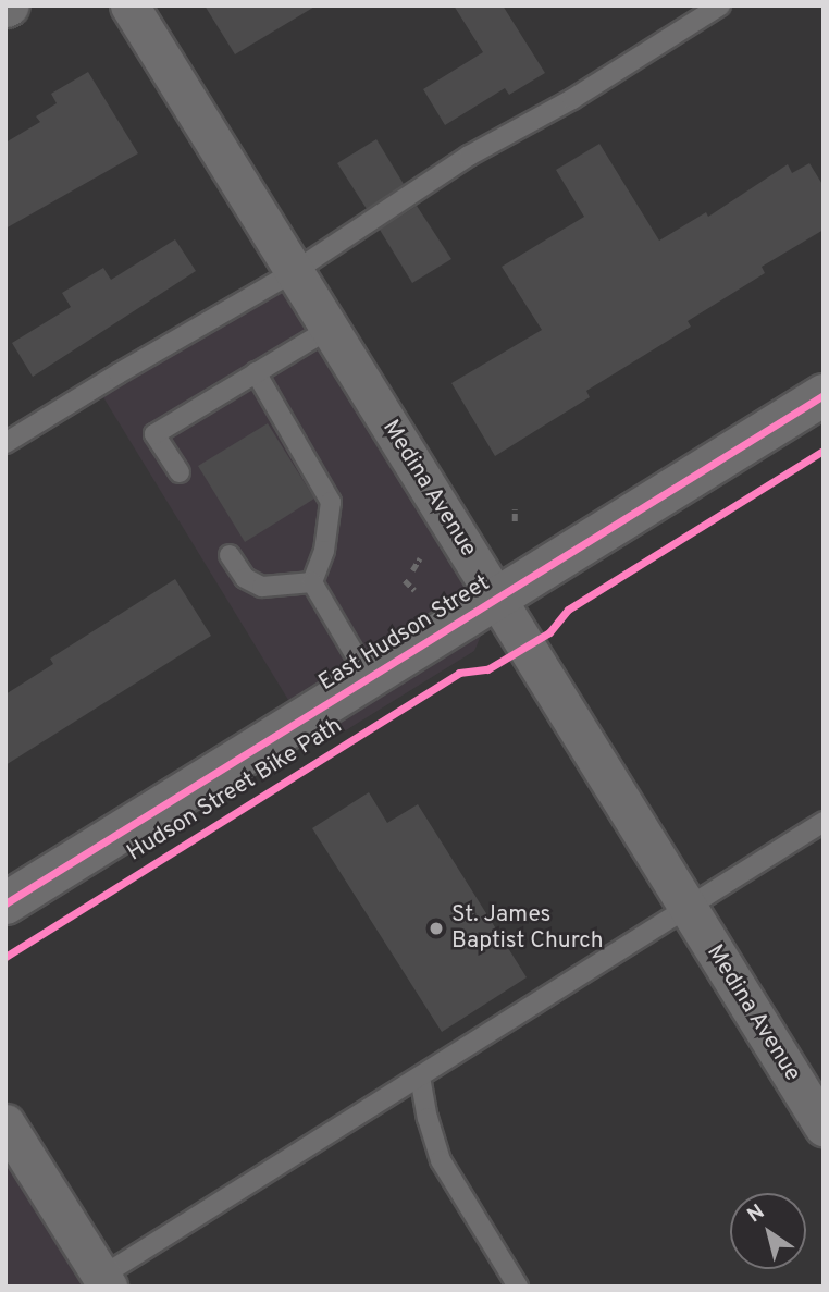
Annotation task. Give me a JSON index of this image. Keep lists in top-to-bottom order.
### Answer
{
  "streets": {
    "main road": ["East Hudson Street"],
    "street": ["Medina Avenue"],
    "cycle path": ["Hudson Street Bike Path"]
  },
  "crossings": [
    ["Medina Avenue", "East Hudson Street"]
  ],
  "places": ["St. James Baptist Church"],
  "north": "top left"
}
